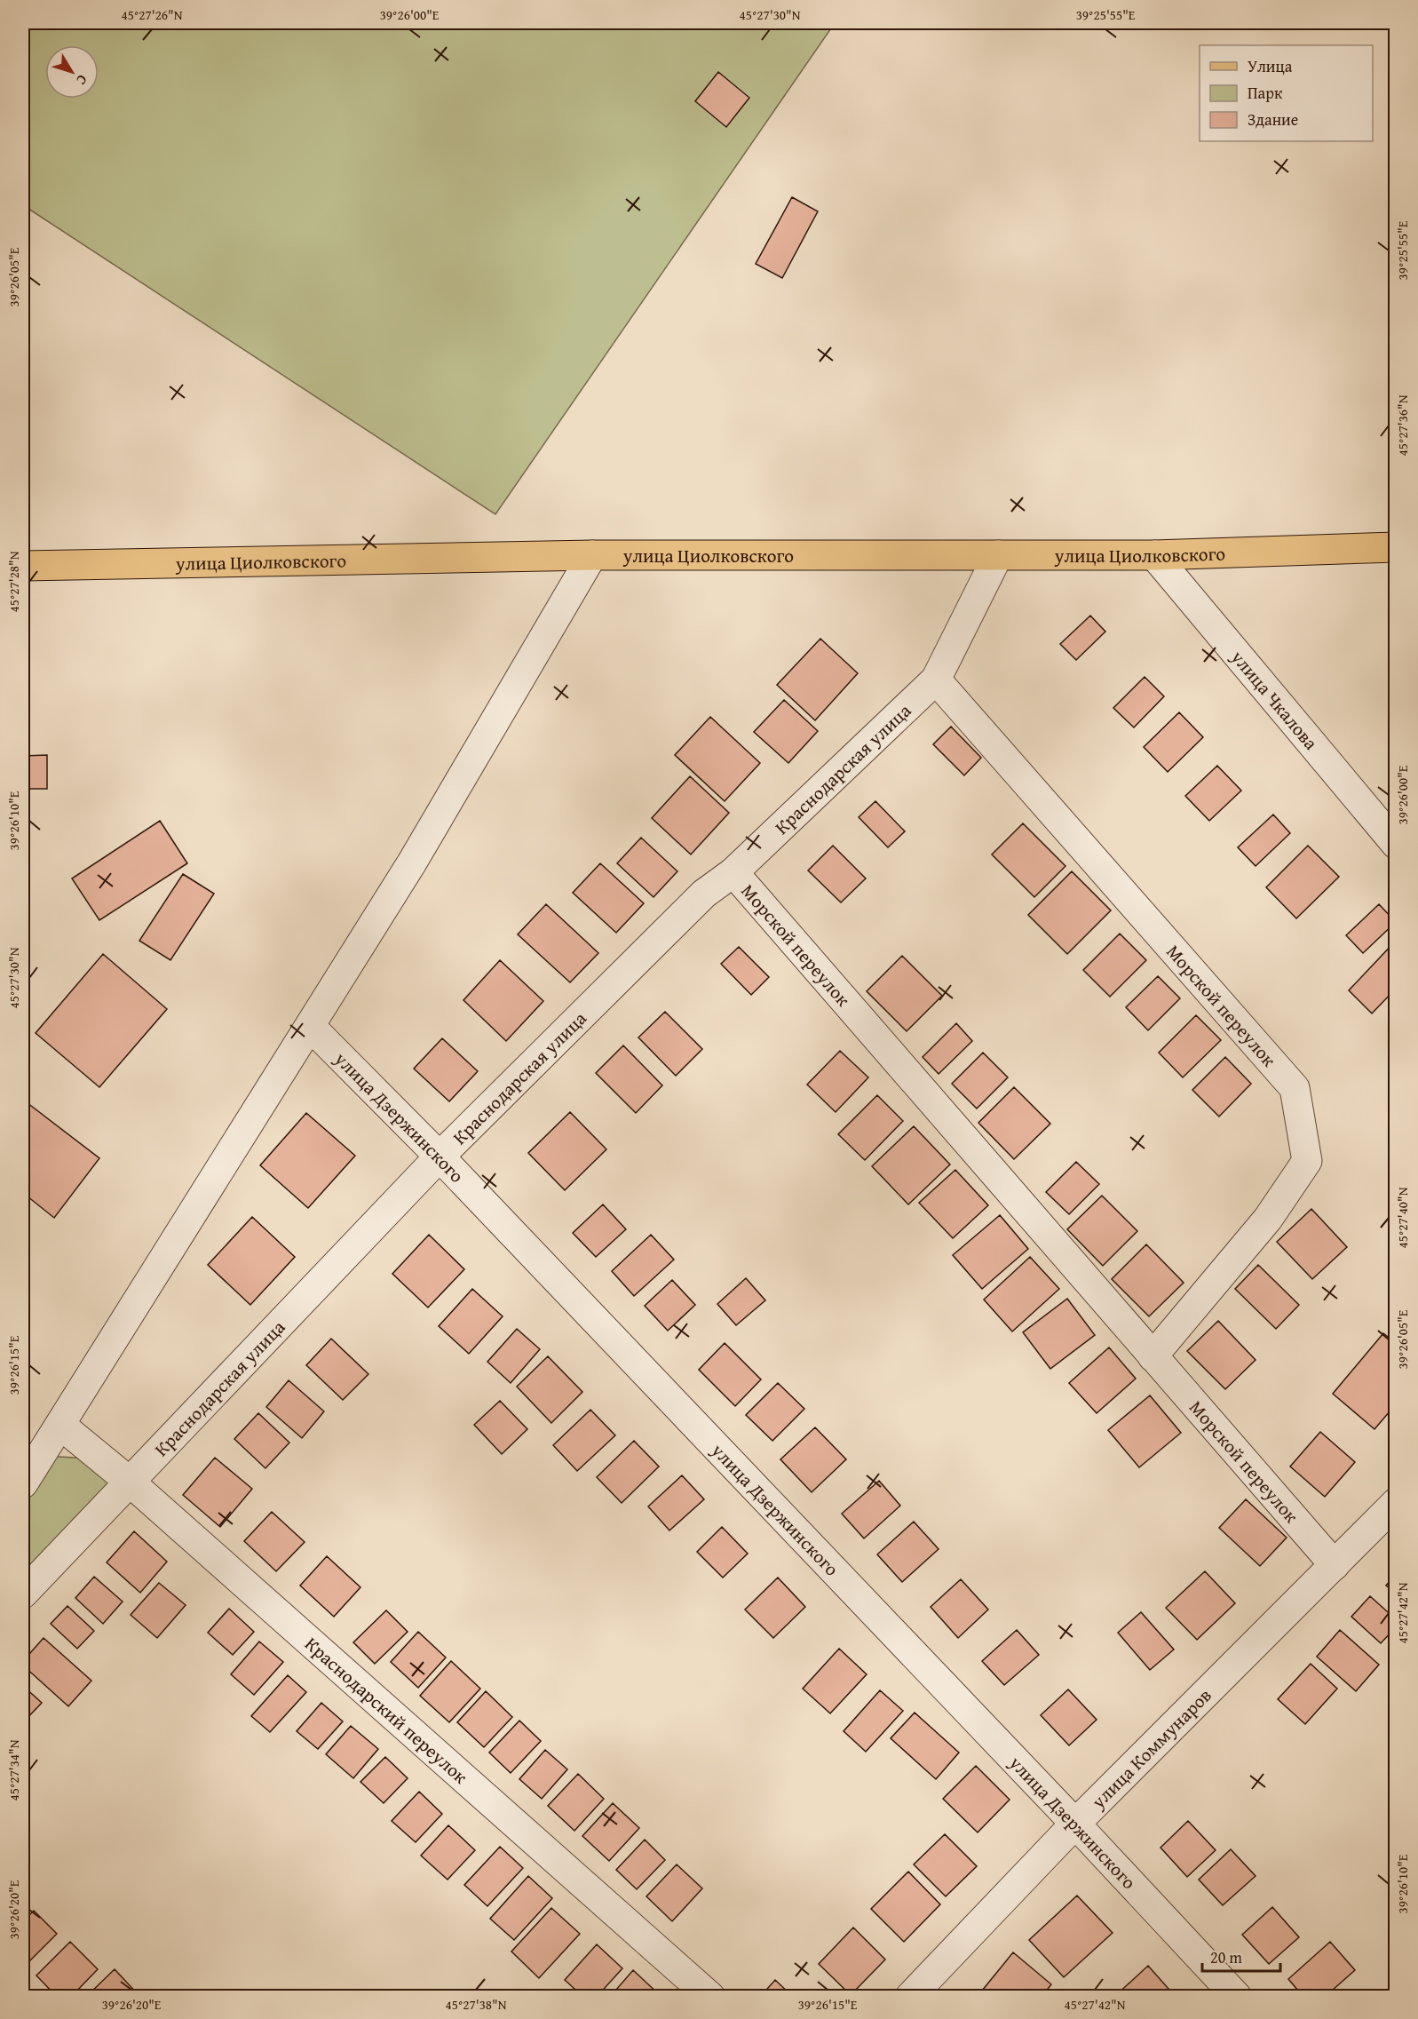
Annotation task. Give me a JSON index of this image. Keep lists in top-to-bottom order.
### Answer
{
  "streets": {
    "main road": ["улица Циолковского"],
    "street": [
      "улица Чкалова",
      "Краснодарская улица",
      "Морской переулок",
      "улица Дзержинского",
      "Краснодарский переулок",
      "улица Коммунаров"
    ]
  },
  "crossings": [
    ["улица Циолковского", "улица Чкалова"],
    ["улица Циолковского", "Краснодарская улица"],
    ["Краснодарская улица", "Морской переулок"],
    ["Краснодарская улица", "улица Дзержинского"],
    ["Краснодарская улица", "Краснодарский переулок"],
    ["Морской переулок", "улица Коммунаров"],
    ["улица Дзержинского", "улица Коммунаров"]
  ],
  "legend": ["Улица", "Парк", "Здание"],
  "scale_bar": "20 m",
  "north": "bottom right",
  "coordinates": [
    "45°27'26\"N",
    "39°26'00\"E",
    "45°27'30\"N",
    "39°25'55\"E",
    "39°26'05\"E",
    "45°27'36\"N",
    "45°27'28\"N",
    "39°26'10\"E",
    "45°27'40\"N",
    "39°26'15\"E",
    "45°27'42\"N",
    "45°27'34\"N",
    "39°26'20\"E",
    "45°27'38\"N"
  ]
}
